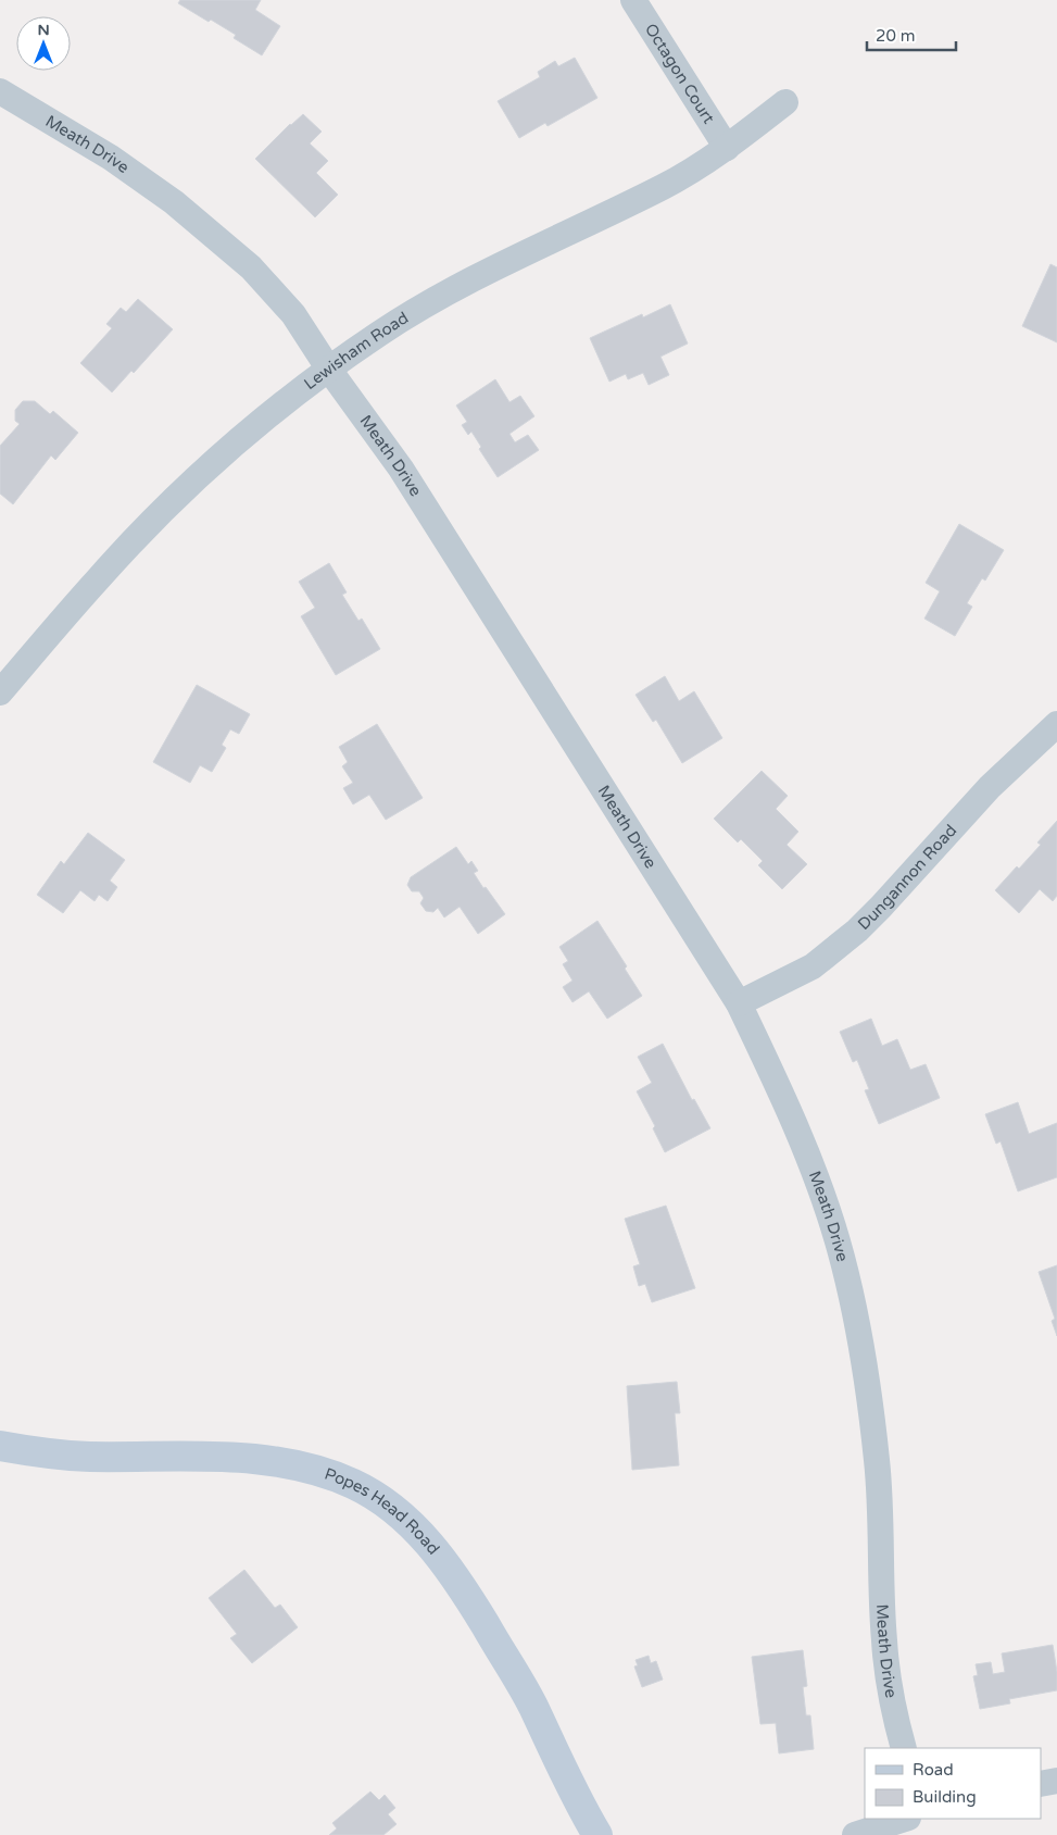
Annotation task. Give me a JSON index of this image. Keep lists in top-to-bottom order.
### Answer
{
  "streets": {
    "street": [
      "Octagon Court",
      "Meath Drive",
      "Lewisham Road",
      "Dungannon Road",
      "Popes Head Road"
    ]
  },
  "crossings": [
    ["Octagon Court", "Lewisham Road"],
    ["Meath Drive", "Lewisham Road"],
    ["Meath Drive", "Dungannon Road"]
  ],
  "legend": ["Road", "Building"],
  "scale_bar": "20 m",
  "north": "top"
}
